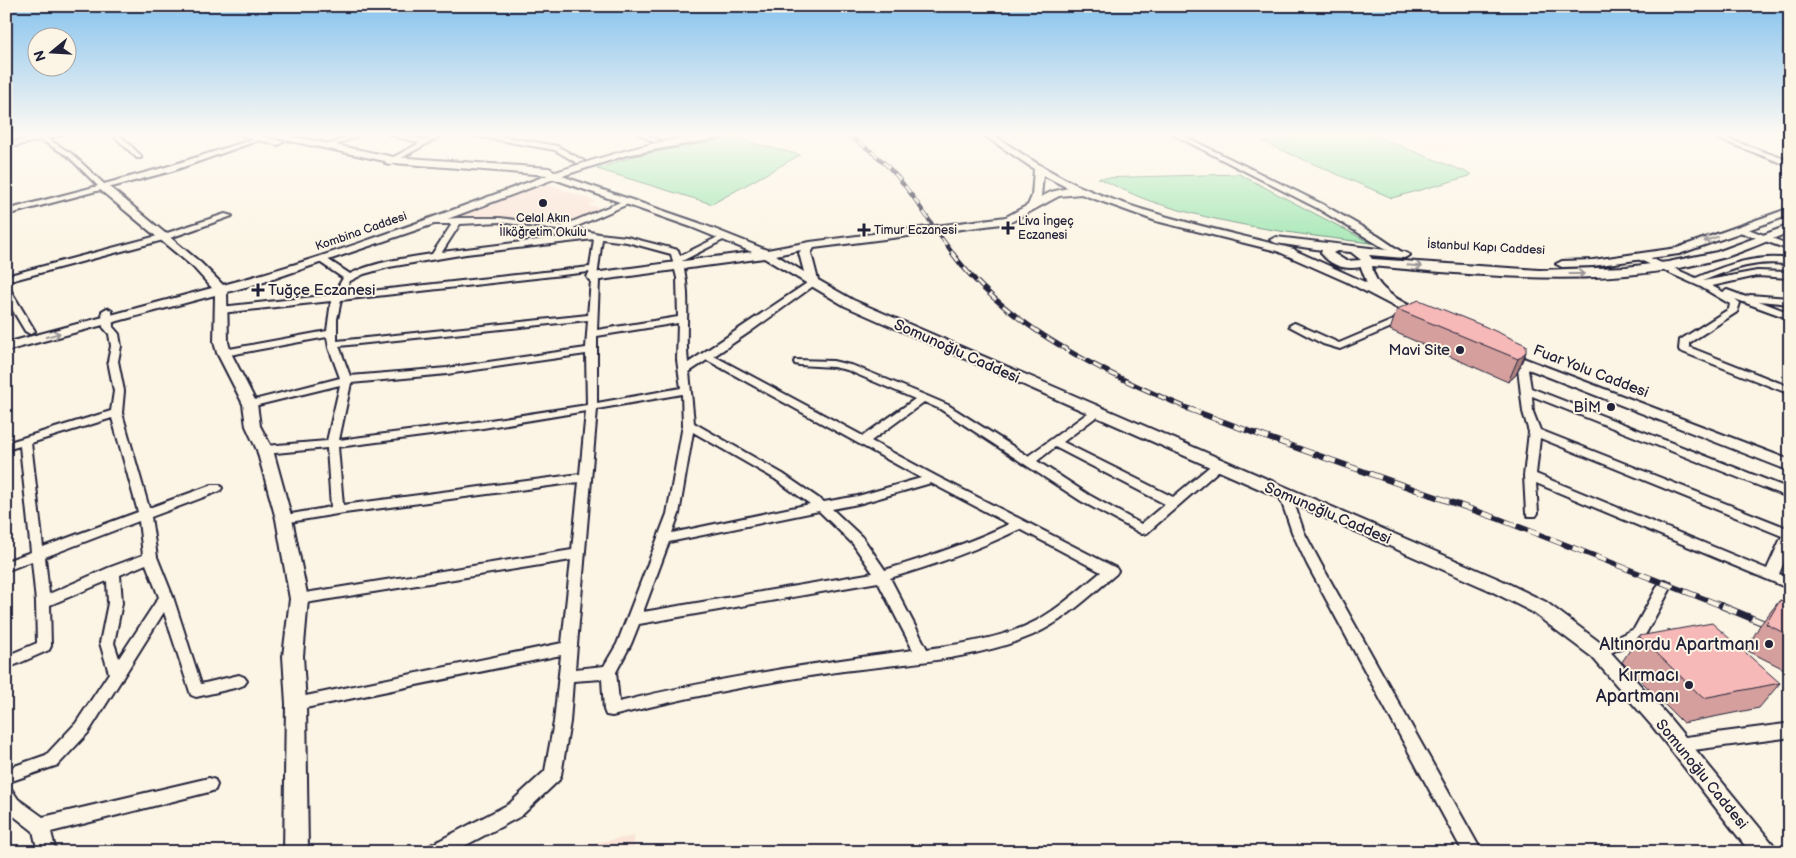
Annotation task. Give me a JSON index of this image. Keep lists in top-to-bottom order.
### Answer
{
  "streets": {
    "main road": [
      "Kombina Caddesi",
      "İstanbul Kapı Caddesi",
      "Somunoğlu Caddesi",
      "Fuar Yolu Caddesi"
    ]
  },
  "crossings": [
    ["Kombina Caddesi", "Somunoğlu Caddesi"]
  ],
  "places": {
    "other": [
      "Celal Akın İlköğretim Okulu",
      "Mavi Site",
      "BİM",
      "Altınordu Apartmanı",
      "Kırmacı Apartmanı"
    ],
    "health": ["Liva İngeç Eczanesi", "Timur Eczanesi", "Tuğçe Eczanesi"]
  },
  "north": "left"
}
